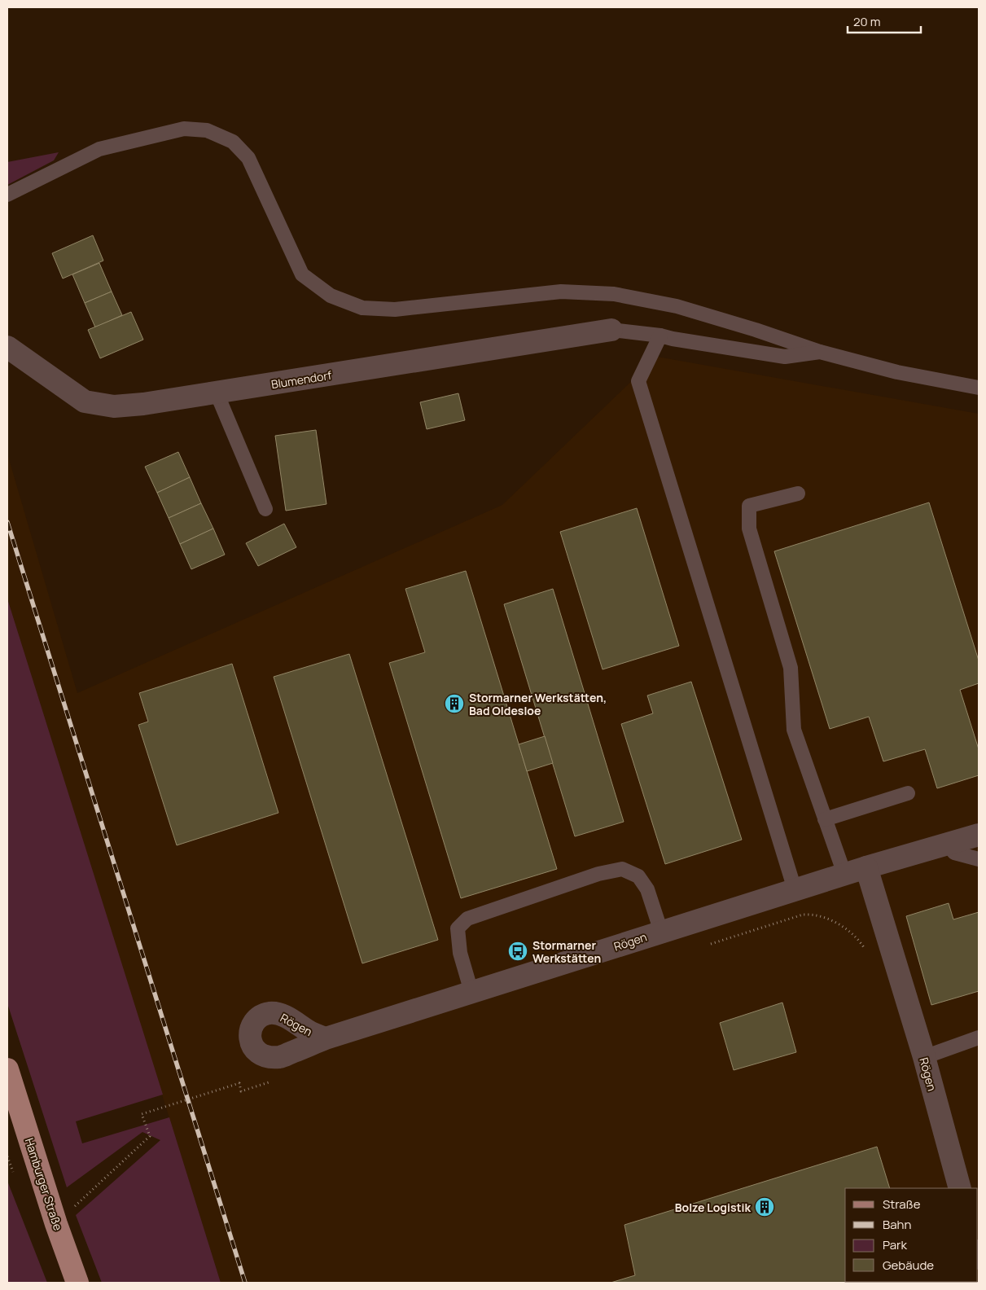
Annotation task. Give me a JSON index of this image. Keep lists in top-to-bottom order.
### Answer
{
  "streets": {
    "main road": ["Hamburger Straße"],
    "street": ["Blumendorf", "Rögen"]
  },
  "places": {
    "building": ["Stormarner Werkstätten, Bad Oldesloe", "Bolze Logistik"],
    "bus stop": ["Stormarner Werkstätten"]
  },
  "legend": [
    "Straße",
    "Bahn",
    "Park",
    "Gebäude"
  ],
  "scale_bar": "20 m"
}
